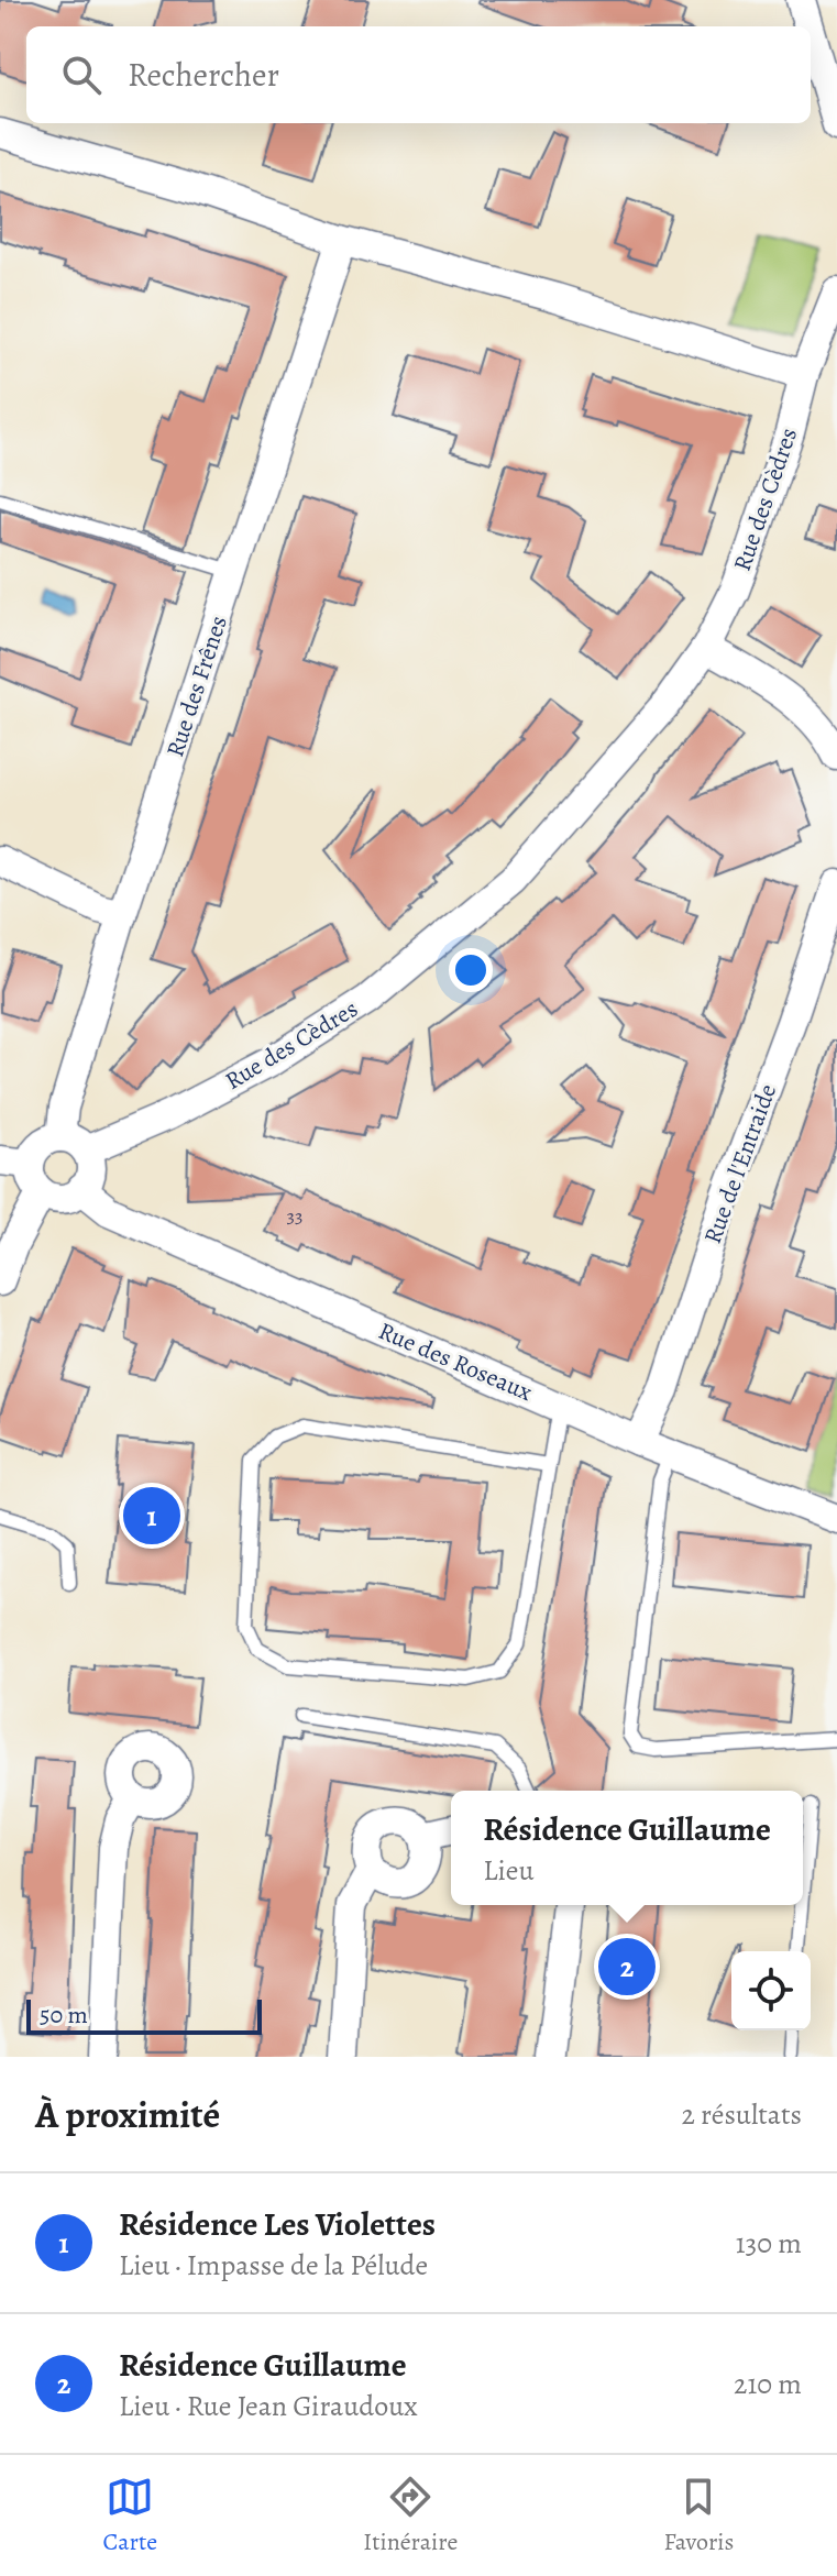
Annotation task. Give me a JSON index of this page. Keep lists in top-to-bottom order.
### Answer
{
  "streets": {
    "street": [
      "Rue des Cèdres",
      "Rue des Frênes",
      "Rue de l'Entraide",
      "Rue des Roseaux"
    ]
  },
  "crossings": [
    ["Rue des Cèdres", "Rue des Frênes"],
    ["Rue des Cèdres", "Rue des Roseaux"],
    ["Rue des Frênes", "Rue des Roseaux"],
    ["Rue de l'Entraide", "Rue des Roseaux"]
  ],
  "house_numbers": ["33"],
  "scale_bar": "50 m",
  "page": {
    "search": "Rechercher",
    "pins": ["1", "2"],
    "popup": ["Résidence Guillaume", "Lieu"],
    "scale": "50 m",
    "heading": ["À proximité", "2 résultats"],
    "list": [
      {
        "mark": "1",
        "name": "Résidence Les Violettes",
        "note": "Lieu · Impasse de la Pélude",
        "value": "130 m"
      },
      {
        "mark": "2",
        "name": "Résidence Guillaume",
        "note": "Lieu · Rue Jean Giraudoux",
        "value": "210 m"
      }
    ],
    "nav": ["Carte", "Itinéraire", "Favoris"]
  }
}
